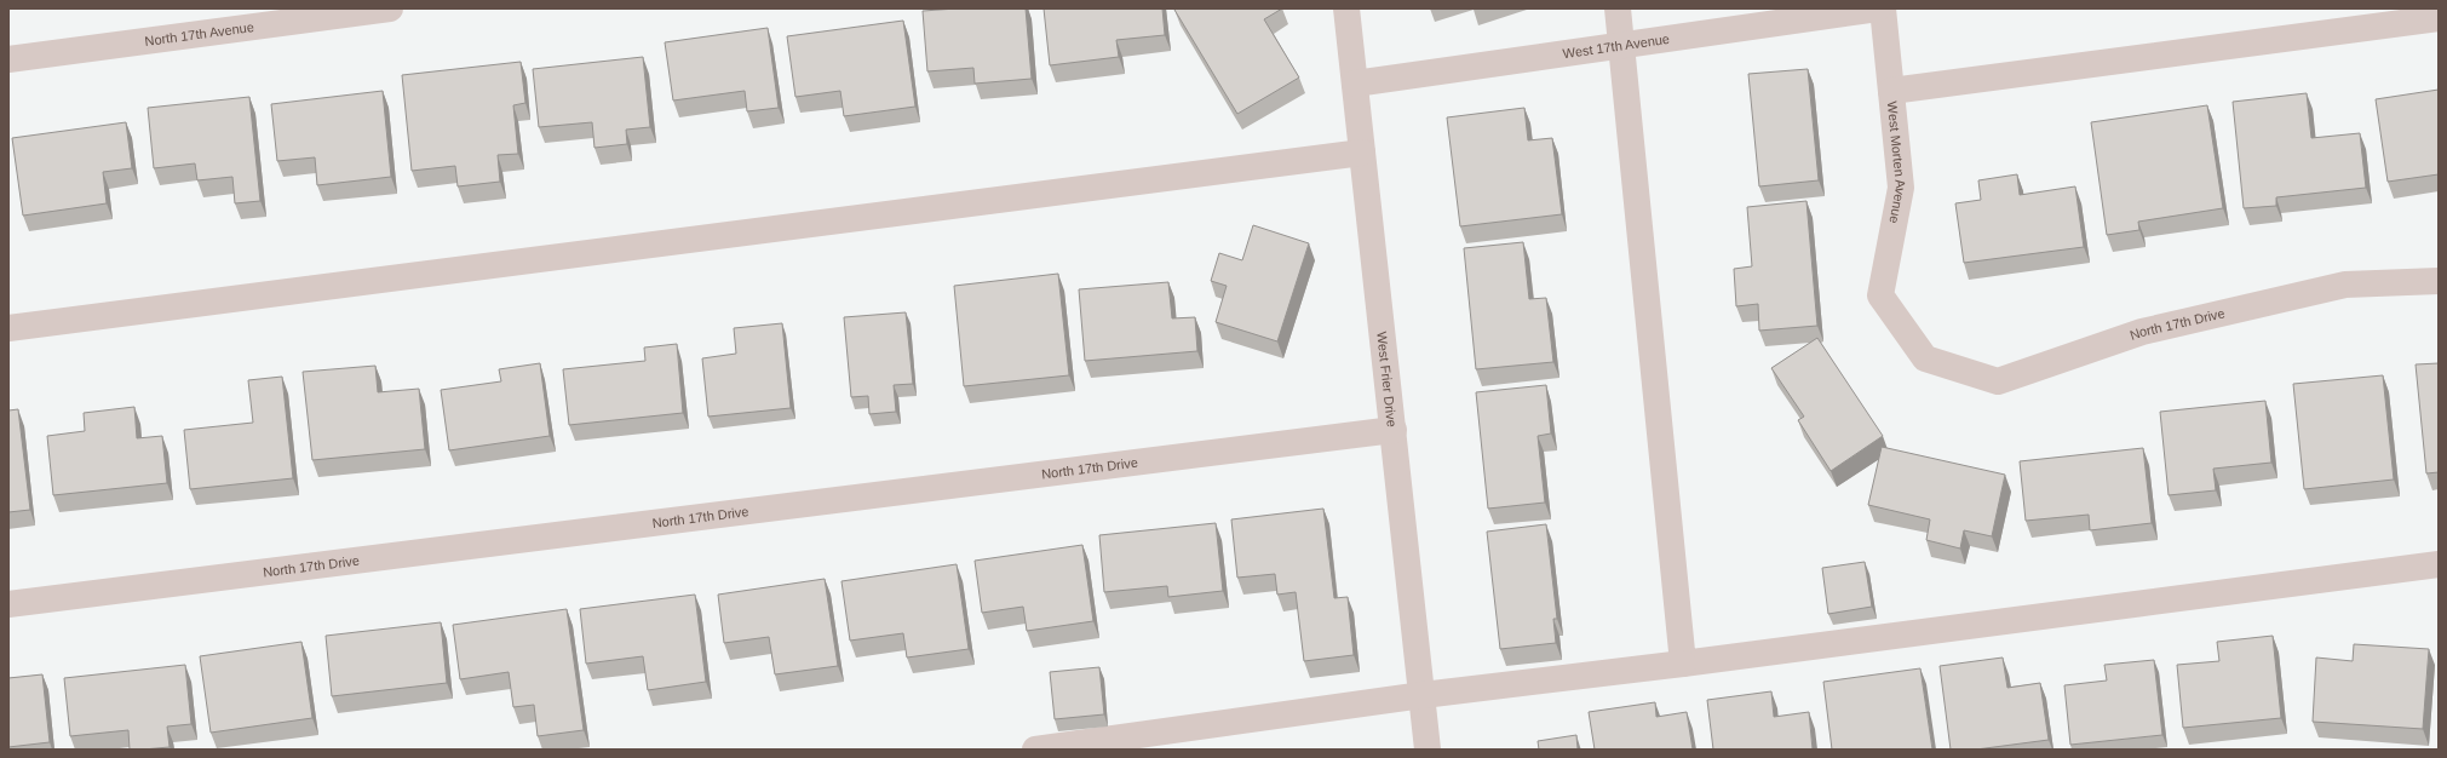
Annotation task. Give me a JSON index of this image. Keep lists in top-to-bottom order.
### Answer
{
  "streets": {
    "street": [
      "North 17th Avenue",
      "West 17th Avenue",
      "West Morten Avenue",
      "North 17th Drive",
      "West Frier Drive"
    ]
  },
  "crossings": [
    ["West 17th Avenue", "West Frier Drive"],
    ["West Morten Avenue", "North 17th Drive"],
    ["North 17th Drive", "West Frier Drive"]
  ]
}
